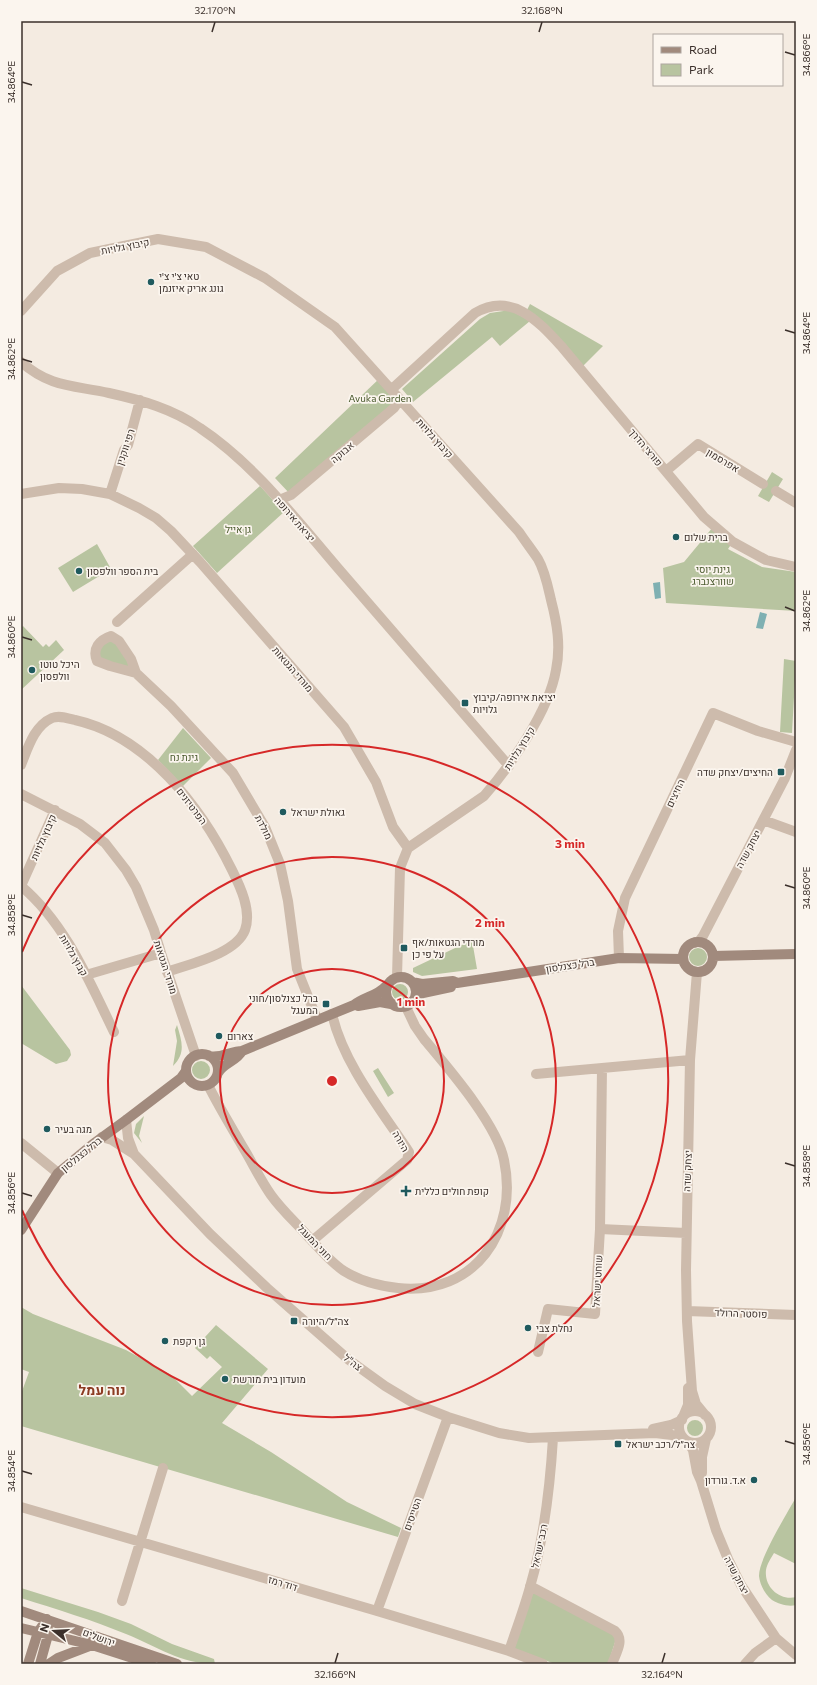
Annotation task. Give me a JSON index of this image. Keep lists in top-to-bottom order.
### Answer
{
  "streets": {
    "street": [
      "קיבוץ גלויות",
      "רפי ווקנין",
      "פורצי הדרך",
      "אבוקה",
      "אפרסמון",
      "יציאת אירופה",
      "מורדי הגטאות",
      "החיצים",
      "הפרטיזנים",
      "מולדת",
      "יצחק שדה",
      "קבוץ גלויות",
      "ברל כצנלסון",
      "היורה",
      "חוני המעגל",
      "שוחט ישראל",
      "פוסטר הרולד",
      "צה\"ל",
      "הטייסים",
      "רכב ישראל",
      "דוד רמז",
      "ירושלים"
    ]
  },
  "crossings": [
    ["קיבוץ גלויות", "פורצי הדרך"],
    ["קיבוץ גלויות", "אבוקה"],
    ["קיבוץ גלויות", "יציאת אירופה"],
    ["קיבוץ גלויות", "מורדי הגטאות"],
    ["קיבוץ גלויות", "קבוץ גלויות"],
    ["רפי ווקנין", "יציאת אירופה"],
    ["רפי ווקנין", "מורדי הגטאות"],
    ["פורצי הדרך", "אפרסמון"],
    ["אבוקה", "יציאת אירופה"],
    ["מורדי הגטאות", "הפרטיזנים"],
    ["מורדי הגטאות", "ברל כצנלסון"],
    ["מורדי הגטאות", "חוני המעגל"],
    ["החיצים", "ברל כצנלסון"],
    ["יצחק שדה", "ברל כצנלסון"],
    ["יצחק שדה", "פוסטר הרולד"],
    ["יצחק שדה", "צה\"ל"],
    ["ברל כצנלסון", "חוני המעגל"],
    ["ברל כצנלסון", "צה\"ל"],
    ["היורה", "חוני המעגל"],
    ["צה\"ל", "הטייסים"],
    ["צה\"ל", "רכב ישראל"],
    ["הטייסים", "דוד רמז"],
    ["רכב ישראל", "דוד רמז"]
  ],
  "districts": ["נוה עמל"],
  "parks": [
    "Avuka Garden",
    "גן אייל",
    "גינת יוסי שוורצנברג",
    "גינת נח"
  ],
  "places": {
    "other": [
      "טאי צ'י צ'י גונג אריק איזנמן",
      "ברית שלום",
      "בית הספר וולפסון",
      "היכל טוטו וולפסון",
      "גאולת ישראל",
      "צארום",
      "מגה בעיר",
      "נחלת צבי",
      "גן רקפת",
      "מועדון בית מורשת",
      "א.ד. גורדון"
    ],
    "transit": [
      "יציאת אירופה/קיבוץ גלויות",
      "החיצים/יצחק שדה",
      "מורדי הגטאות/אף על פי כן",
      "ברל כצנלסון/חוני המעגל",
      "צה״ל/היורה",
      "צה״ל/רכב ישראל"
    ],
    "health": ["קופת חולים כללית"]
  },
  "legend": ["Road", "Park"],
  "north": "left",
  "coordinates": [
    "32.170°N",
    "32.168°N",
    "34.866°E",
    "34.864°E",
    "34.862°E",
    "34.860°E",
    "34.858°E",
    "34.856°E",
    "34.854°E",
    "32.166°N",
    "32.164°N"
  ],
  "rings": ["3 min", "2 min", "1 min"]
}
